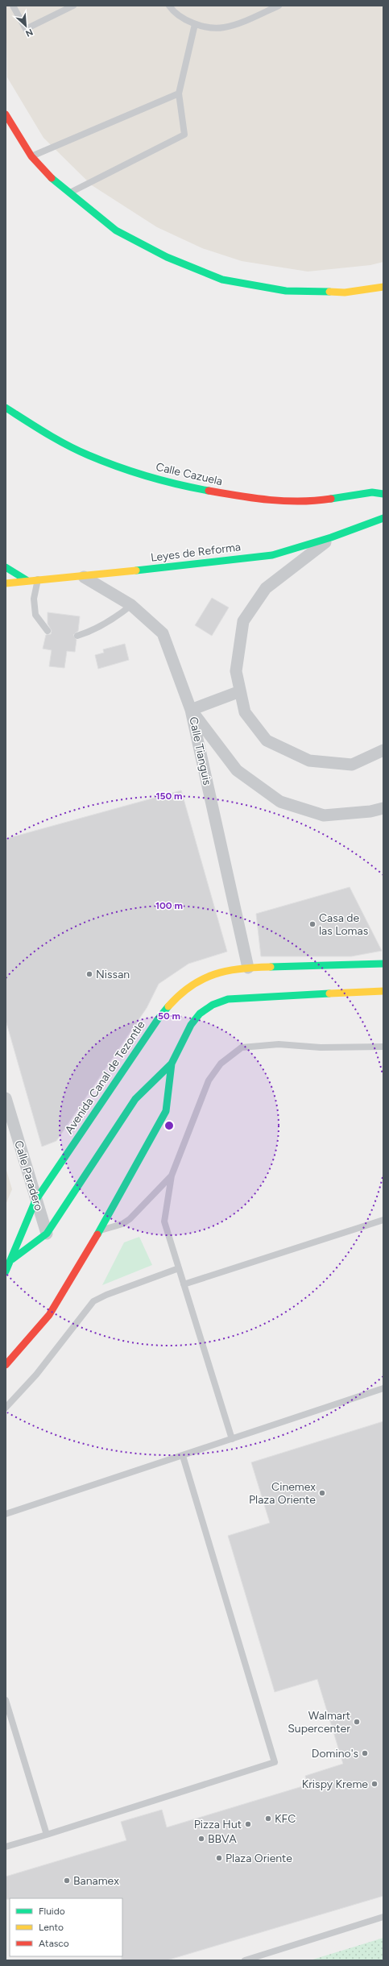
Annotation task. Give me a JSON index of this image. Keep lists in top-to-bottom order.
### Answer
{
  "streets": {
    "main road": ["Calle Cazuela", "Leyes de Reforma", "Avenida Canal de Tezontle"],
    "street": ["Calle Tianguis", "Calle Paradero"]
  },
  "crossings": [
    ["Leyes de Reforma", "Calle Tianguis"],
    ["Calle Tianguis", "Avenida Canal de Tezontle"],
    ["Avenida Canal de Tezontle", "Calle Paradero"]
  ],
  "places": [
    "Casa de las Lomas",
    "Nissan",
    "Cinemex Plaza Oriente",
    "Walmart Supercenter",
    "Domino's",
    "Krispy Kreme",
    "KFC",
    "Pizza Hut",
    "BBVA",
    "Plaza Oriente",
    "Banamex"
  ],
  "legend": ["Fluido", "Lento", "Atasco"],
  "north": "bottom right",
  "rings": ["150 m", "100 m", "50 m"]
}
